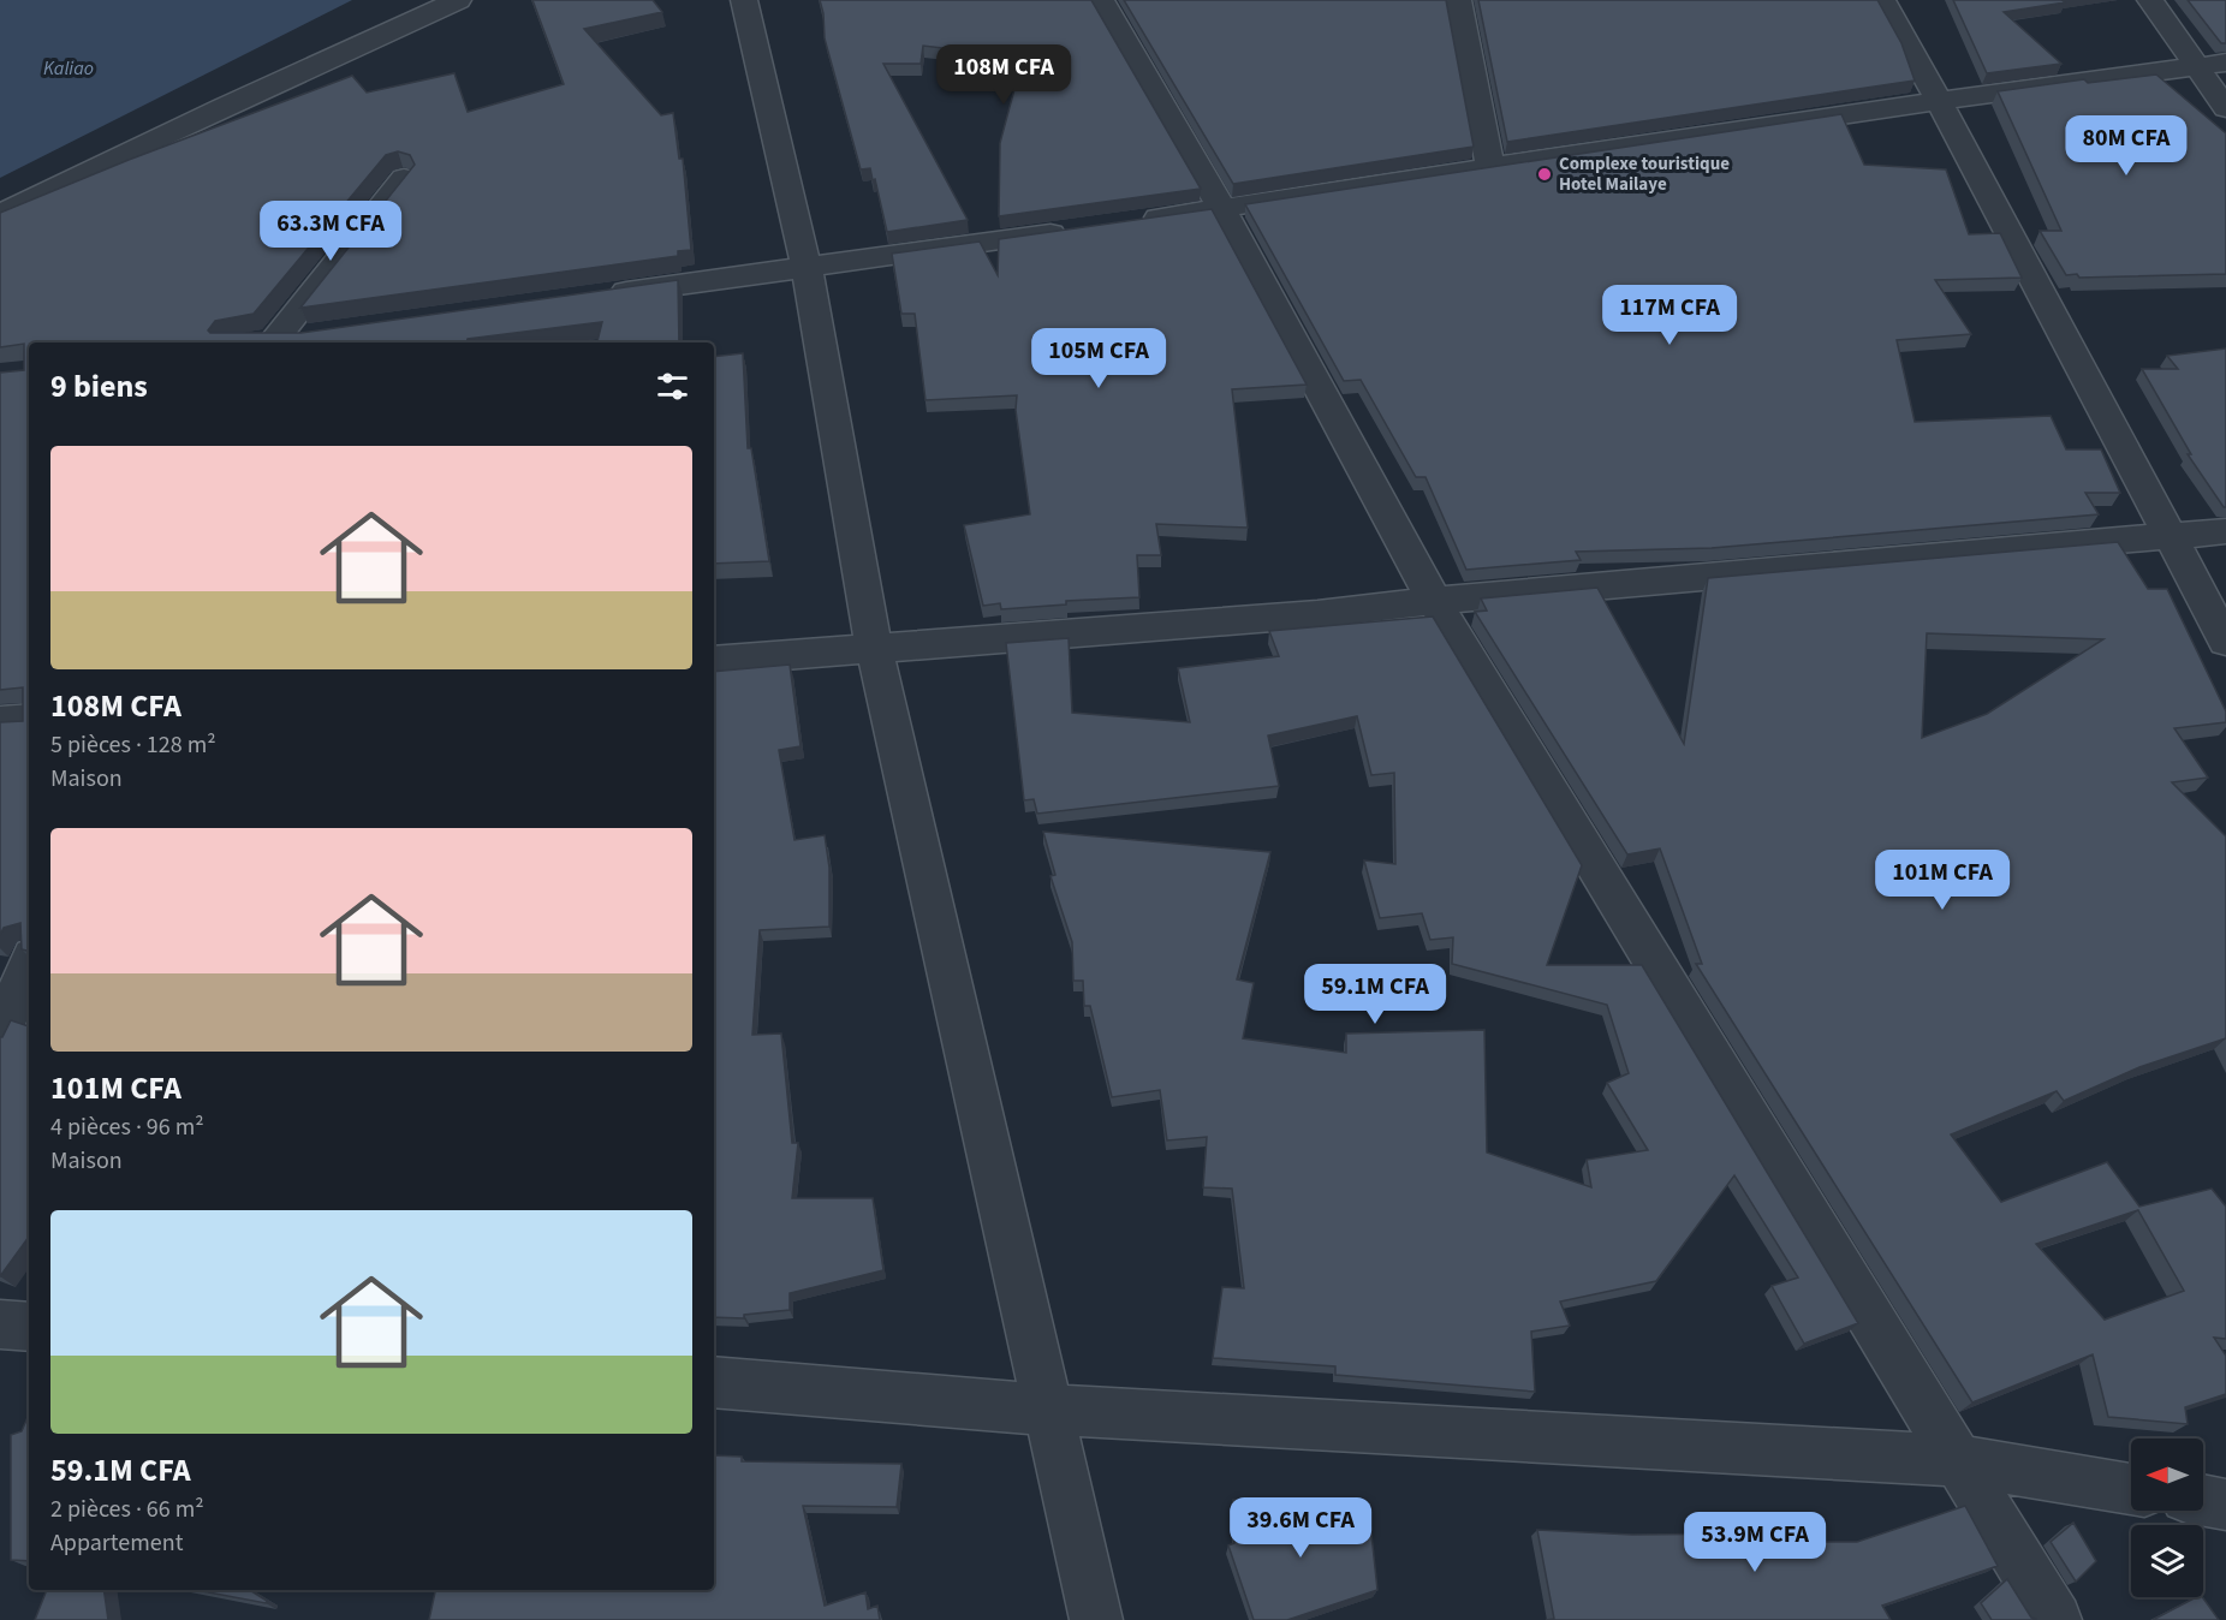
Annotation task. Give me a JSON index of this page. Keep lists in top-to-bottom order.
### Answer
{
  "water": ["Kaliao"],
  "places": ["Complexe touristique Hotel Mailaye"],
  "north": "left",
  "page": {
    "price": [
      "108M CFA",
      "80M CFA",
      "63.3M CFA",
      "117M CFA",
      "105M CFA",
      "101M CFA",
      "59.1M CFA",
      "39.6M CFA",
      "53.9M CFA"
    ],
    "heading": "9 biens",
    "list": [
      {
        "name": "108M CFA",
        "note": "5 pièces · 128 m² · Maison"
      },
      {
        "name": "101M CFA",
        "note": "4 pièces · 96 m² · Maison"
      },
      {
        "name": "59.1M CFA",
        "note": "2 pièces · 66 m² · Appartement"
      }
    ]
  }
}
